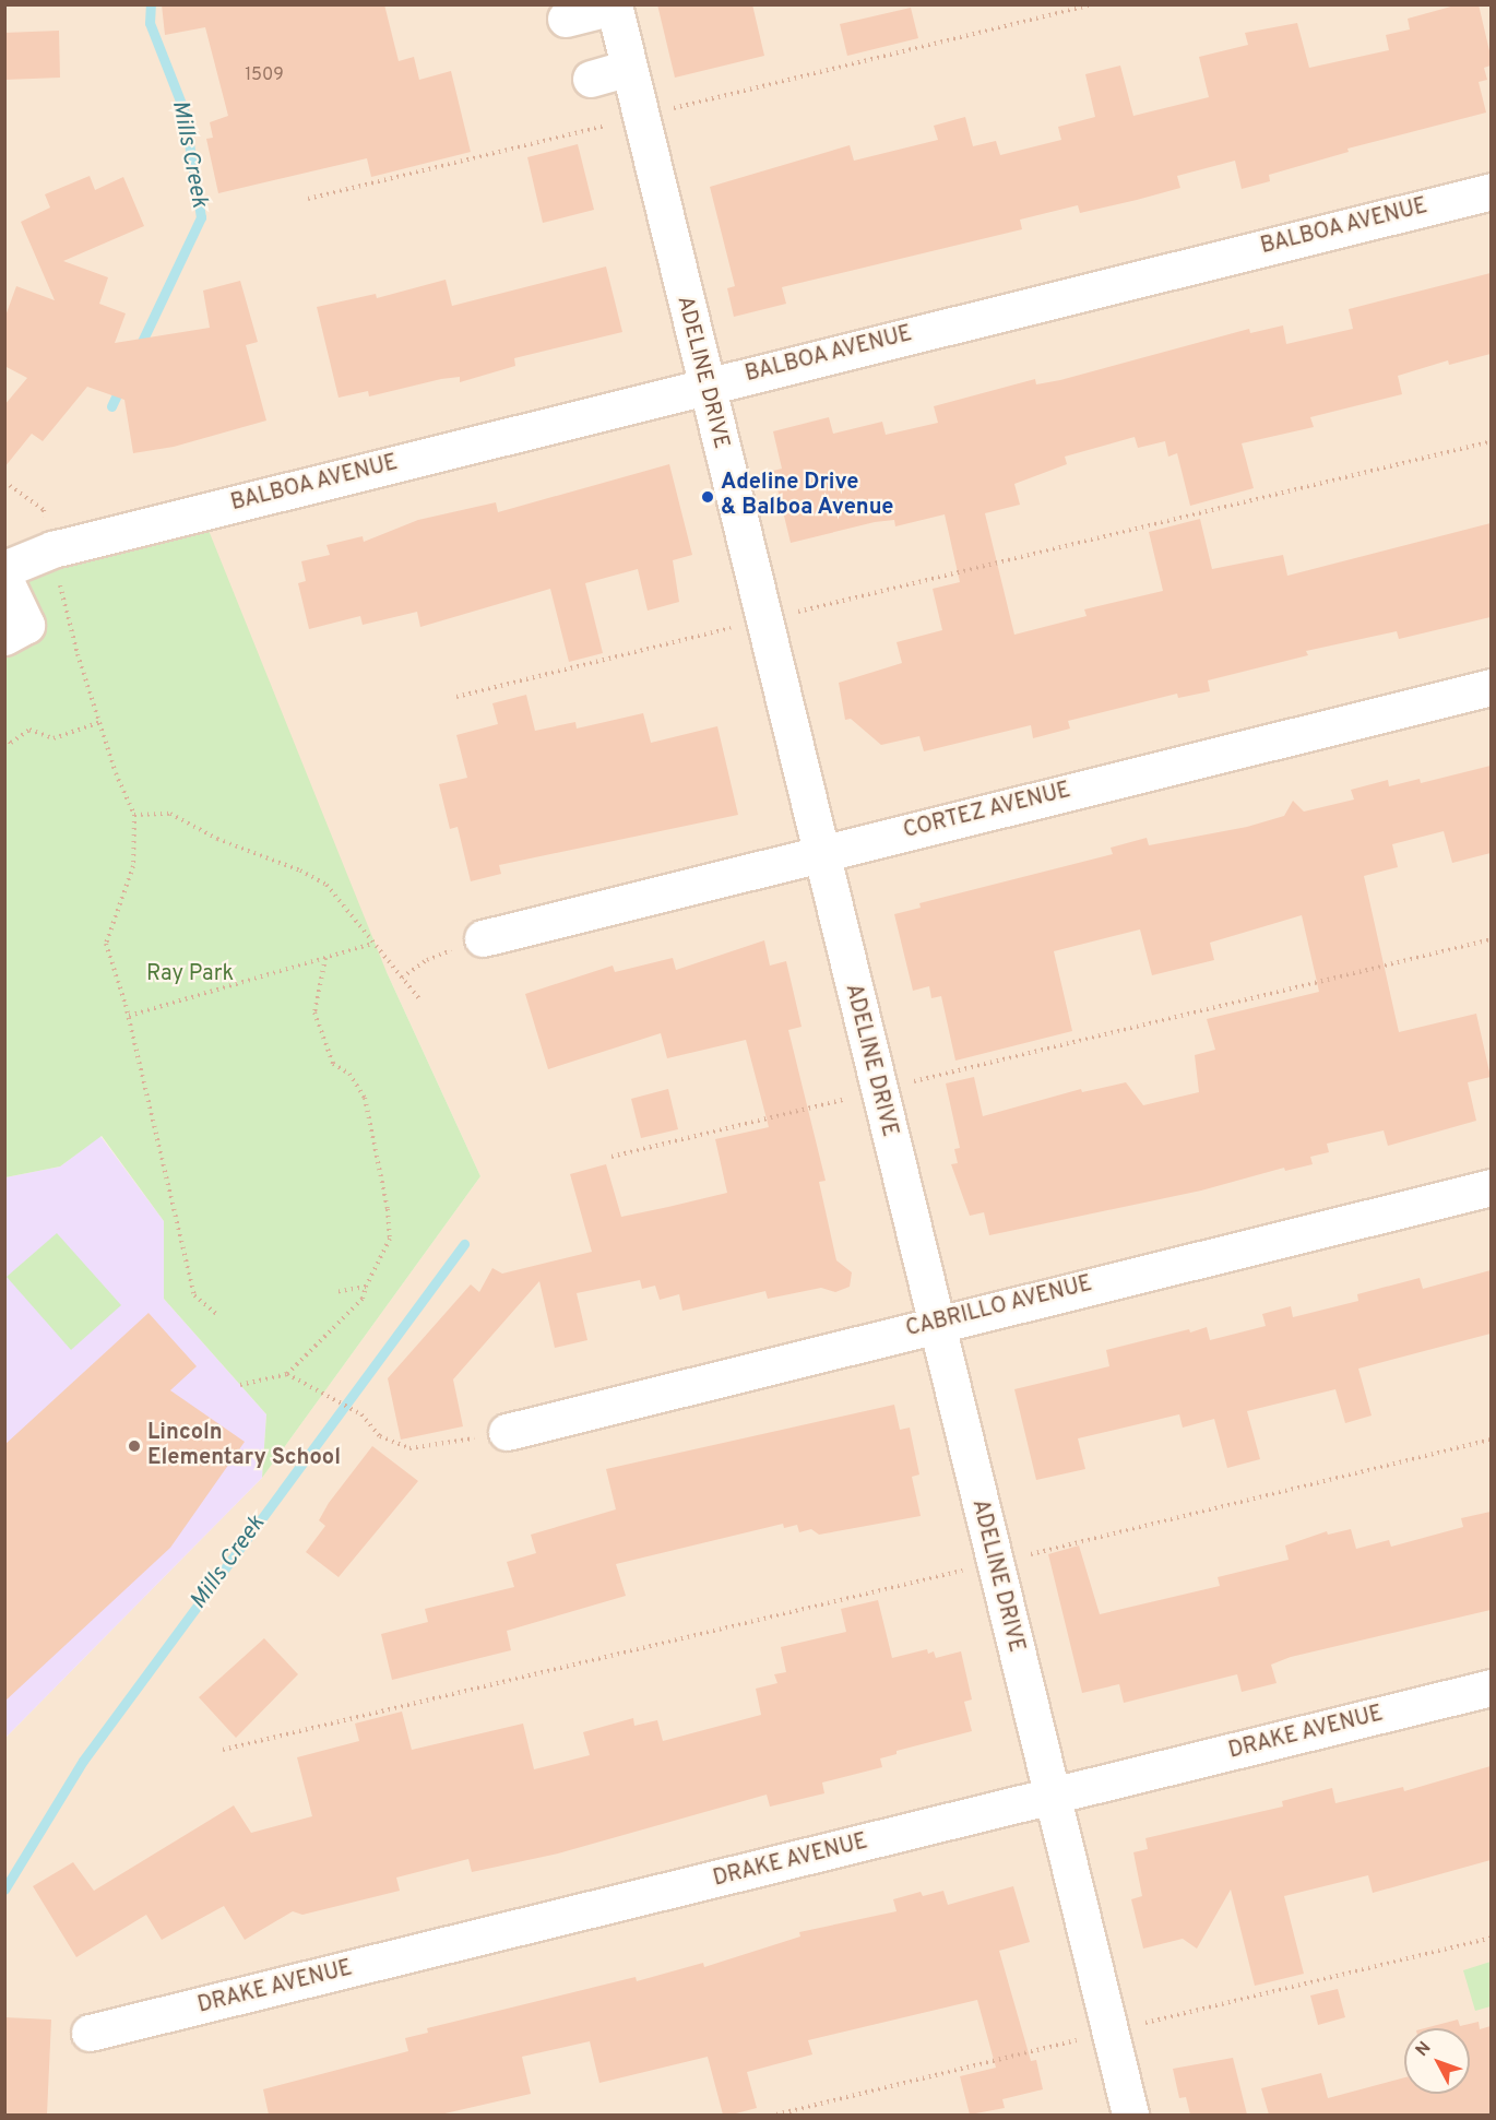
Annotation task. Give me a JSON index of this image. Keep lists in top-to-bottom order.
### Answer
{
  "streets": {
    "street": [
      "BALBOA AVENUE",
      "ADELINE DRIVE",
      "CORTEZ AVENUE",
      "CABRILLO AVENUE",
      "DRAKE AVENUE"
    ]
  },
  "crossings": [
    ["BALBOA AVENUE", "ADELINE DRIVE"],
    ["ADELINE DRIVE", "CORTEZ AVENUE"],
    ["ADELINE DRIVE", "CABRILLO AVENUE"],
    ["ADELINE DRIVE", "DRAKE AVENUE"]
  ],
  "water": ["Mills Creek"],
  "parks": ["Ray Park"],
  "places": ["Adeline Drive & Balboa Avenue", "Lincoln Elementary School"],
  "house_numbers": ["1509"],
  "north": "top left"
}
